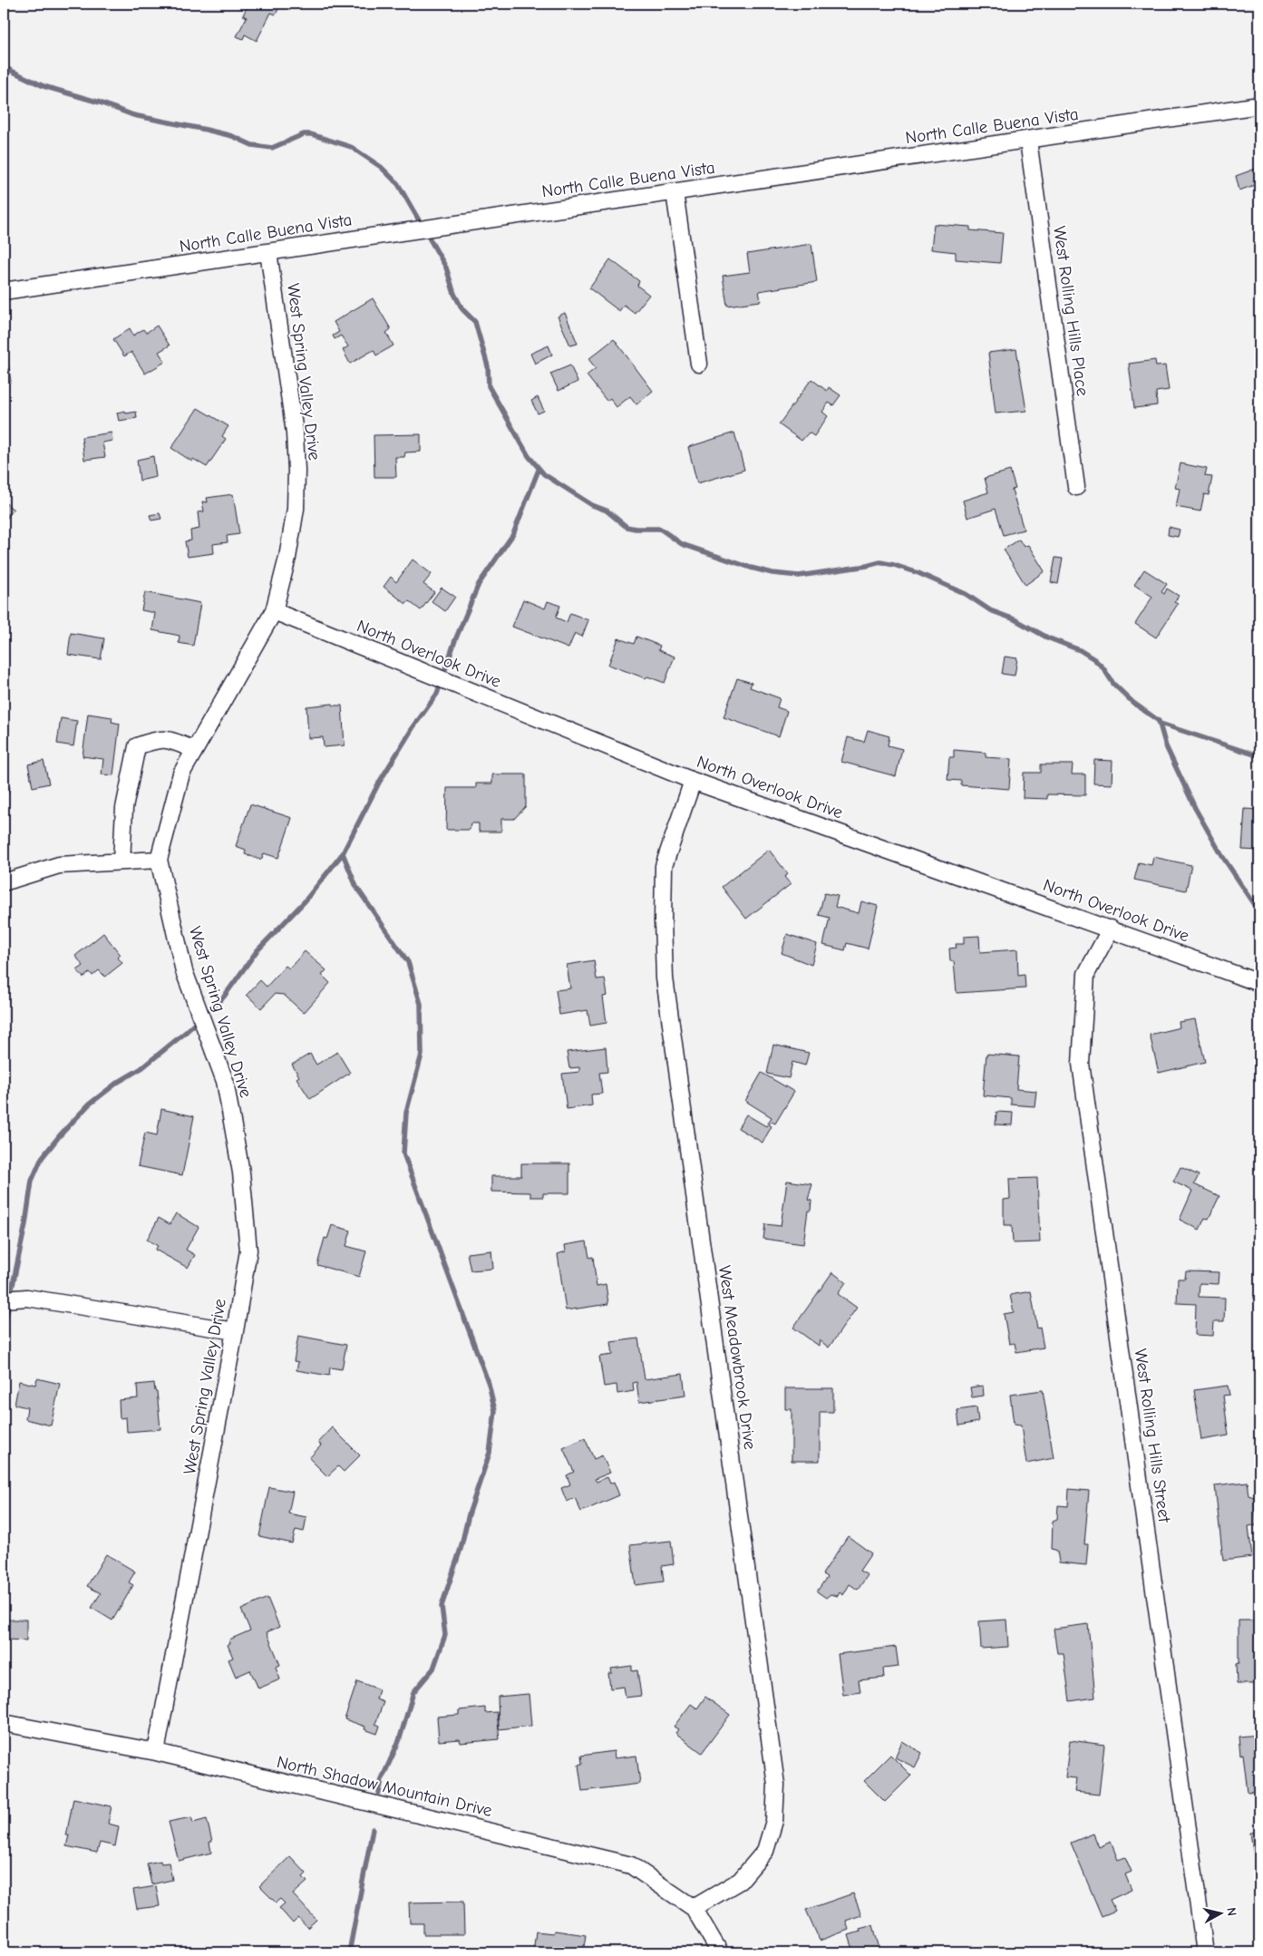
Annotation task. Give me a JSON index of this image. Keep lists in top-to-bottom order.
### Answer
{
  "streets": {
    "street": [
      "North Calle Buena Vista",
      "West Rolling Hills Place",
      "West Spring Valley Drive",
      "North Overlook Drive",
      "West Meadowbrook Drive",
      "West Rolling Hills Street",
      "North Shadow Mountain Drive"
    ]
  },
  "crossings": [
    ["North Calle Buena Vista", "West Rolling Hills Place"],
    ["North Calle Buena Vista", "West Spring Valley Drive"],
    ["West Spring Valley Drive", "North Overlook Drive"],
    ["West Spring Valley Drive", "North Shadow Mountain Drive"],
    ["North Overlook Drive", "West Meadowbrook Drive"],
    ["North Overlook Drive", "West Rolling Hills Street"],
    ["West Meadowbrook Drive", "North Shadow Mountain Drive"]
  ],
  "north": "right"
}
